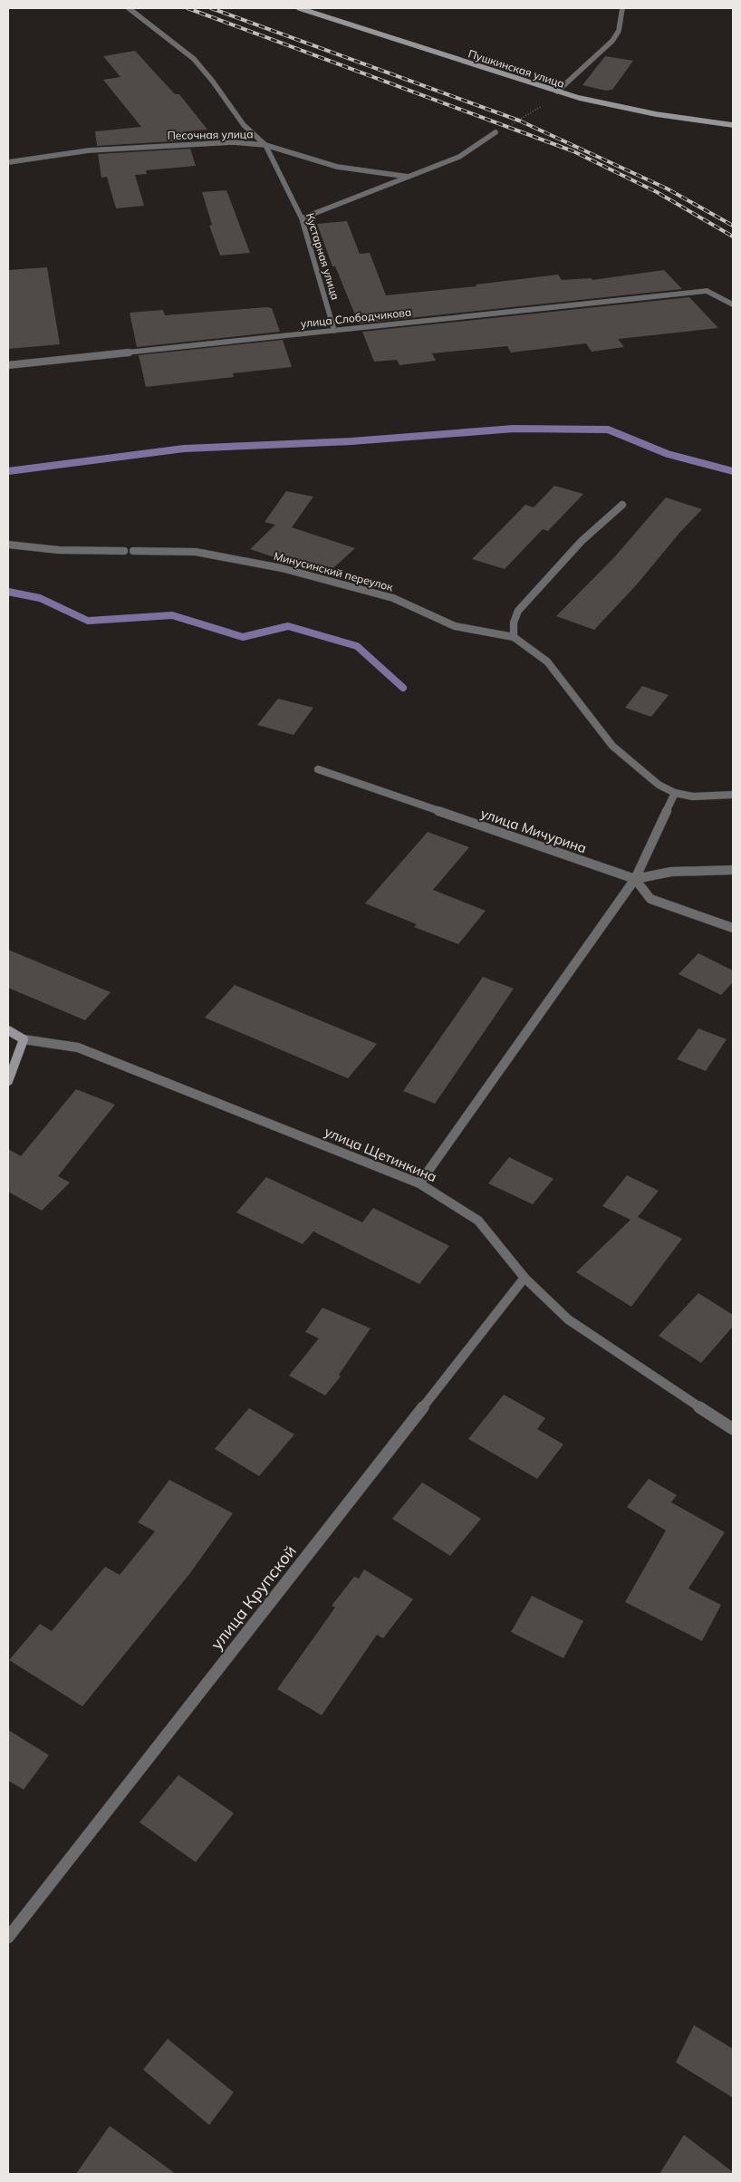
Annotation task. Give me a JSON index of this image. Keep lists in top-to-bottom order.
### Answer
{
  "streets": {
    "street": [
      "Пушкинская улица",
      "Песочная улица",
      "Кустарная улица",
      "улица Слободчикова",
      "Минусинский переулок",
      "улица Мичурина",
      "улица Щетинкина",
      "улица Крупской"
    ]
  },
  "crossings": [
    ["Песочная улица", "Кустарная улица"],
    ["Кустарная улица", "улица Слободчикова"],
    ["улица Щетинкина", "улица Крупской"]
  ]
}
